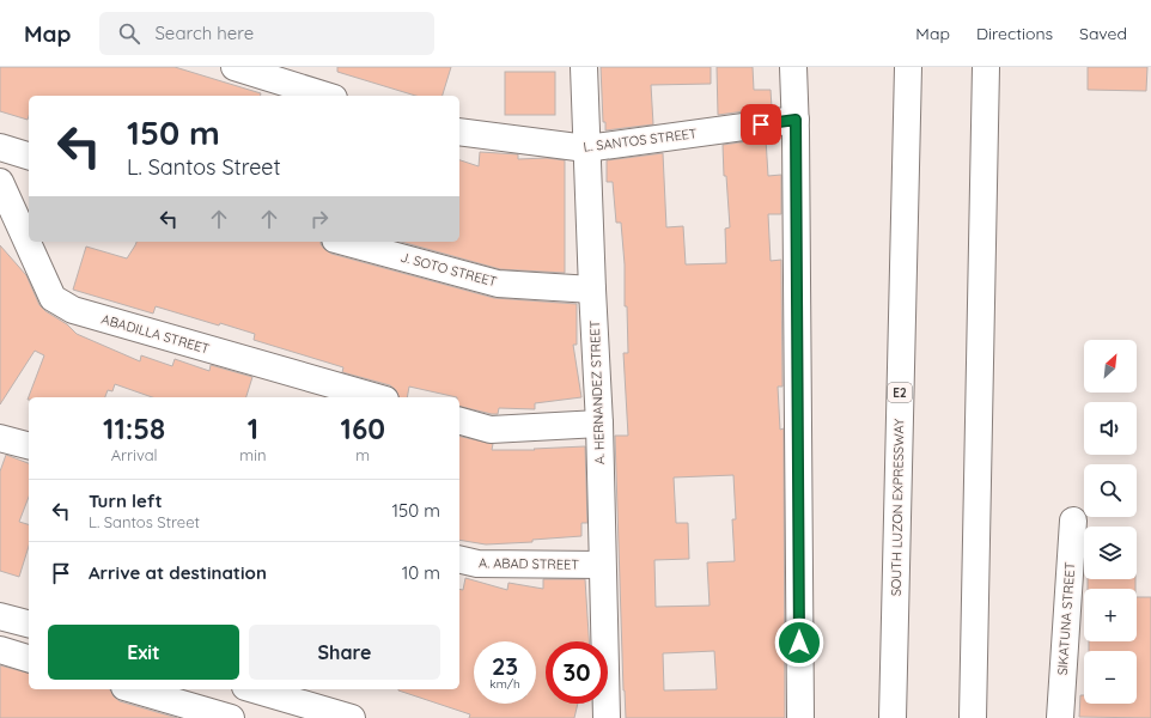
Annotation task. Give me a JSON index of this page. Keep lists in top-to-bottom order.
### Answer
{
  "streets": {
    "main road": [
      "L. SANTOS STREET",
      "J. SOTO STREET",
      "ABADILLA STREET",
      "A. HERNANDEZ STREET",
      "E2",
      "SOUTH LUZON EXPRESSWAY",
      "A. ABAD STREET",
      "SIKATUNA STREET"
    ]
  },
  "crossings": [
    ["L. SANTOS STREET", "A. HERNANDEZ STREET"],
    ["J. SOTO STREET", "A. HERNANDEZ STREET"],
    ["A. HERNANDEZ STREET", "A. ABAD STREET"]
  ],
  "north": "top right",
  "page": {
    "header": "Map",
    "search": "Search here",
    "nav": ["Map", "Directions", "Saved"],
    "turn": ["150 m", "L. Santos Street"],
    "map_buttons": ["+", "−"],
    "eta": [
      "11:58",
      "Arrival",
      "1",
      "min",
      "160",
      "m"
    ],
    "list": [
      {
        "name": "Turn left",
        "note": "L. Santos Street",
        "value": "150 m"
      },
      {
        "name": "Arrive at destination",
        "value": "10 m"
      }
    ],
    "buttons": ["Exit", "Share"],
    "speed": "23 km/h",
    "limit": "30"
  }
}
